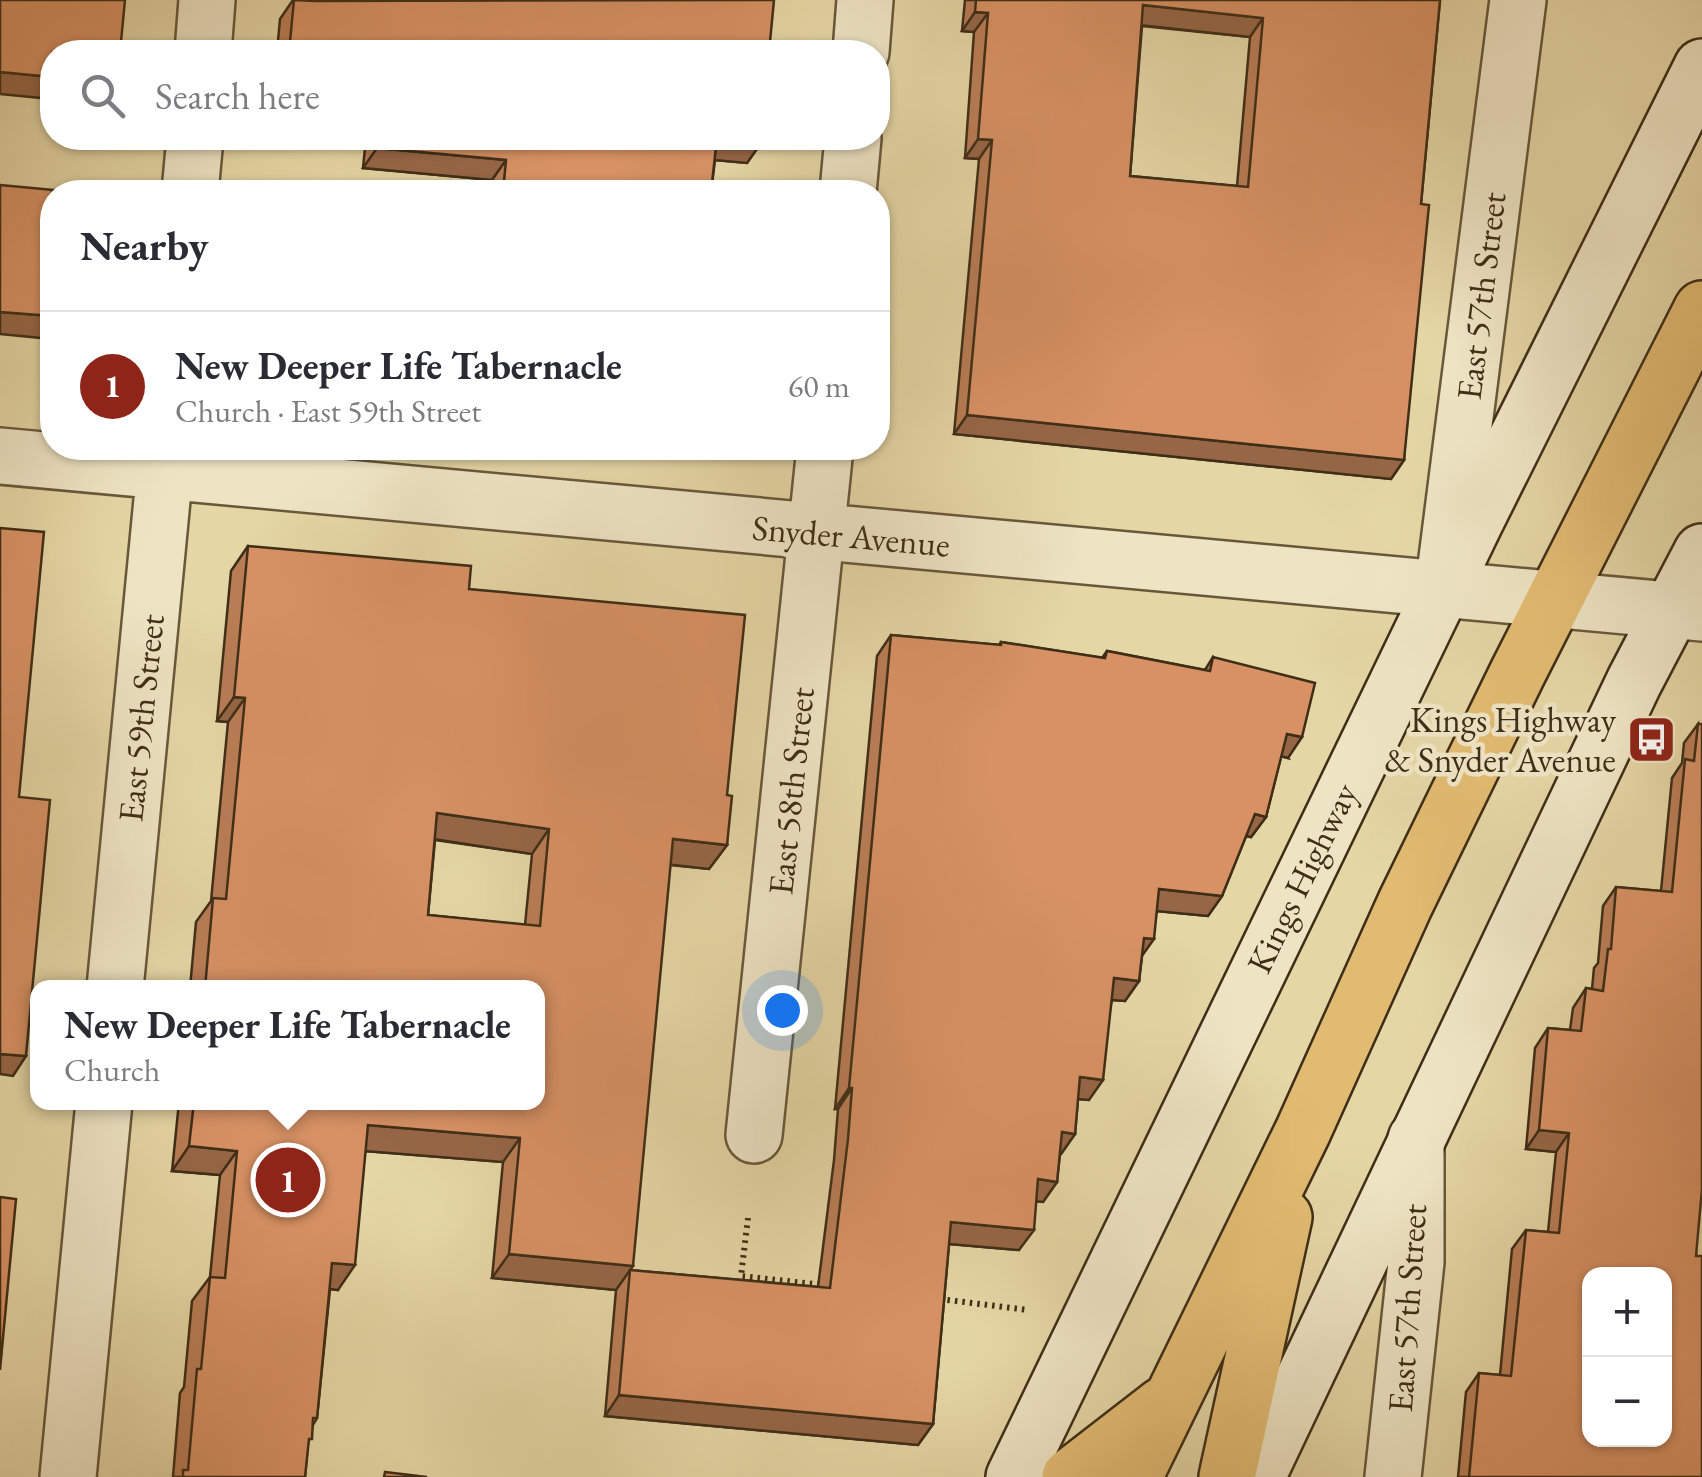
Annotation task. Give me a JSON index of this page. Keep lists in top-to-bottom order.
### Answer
{
  "streets": {
    "street": [
      "East 57th Street",
      "Snyder Avenue",
      "East 59th Street",
      "East 58th Street",
      "Kings Highway"
    ]
  },
  "crossings": [
    ["East 57th Street", "Snyder Avenue"],
    ["East 57th Street", "Kings Highway"],
    ["Snyder Avenue", "East 58th Street"],
    ["Snyder Avenue", "Kings Highway"]
  ],
  "places": {
    "bus stop": ["Kings Highway & Snyder Avenue"]
  },
  "page": {
    "search": "Search here",
    "heading": "Nearby",
    "list": [
      {
        "mark": "1",
        "name": "New Deeper Life Tabernacle",
        "note": "Church · East 59th Street",
        "value": "60 m"
      }
    ],
    "popup": ["New Deeper Life Tabernacle", "Church"],
    "pins": "1",
    "map_buttons": ["+", "−"]
  }
}
